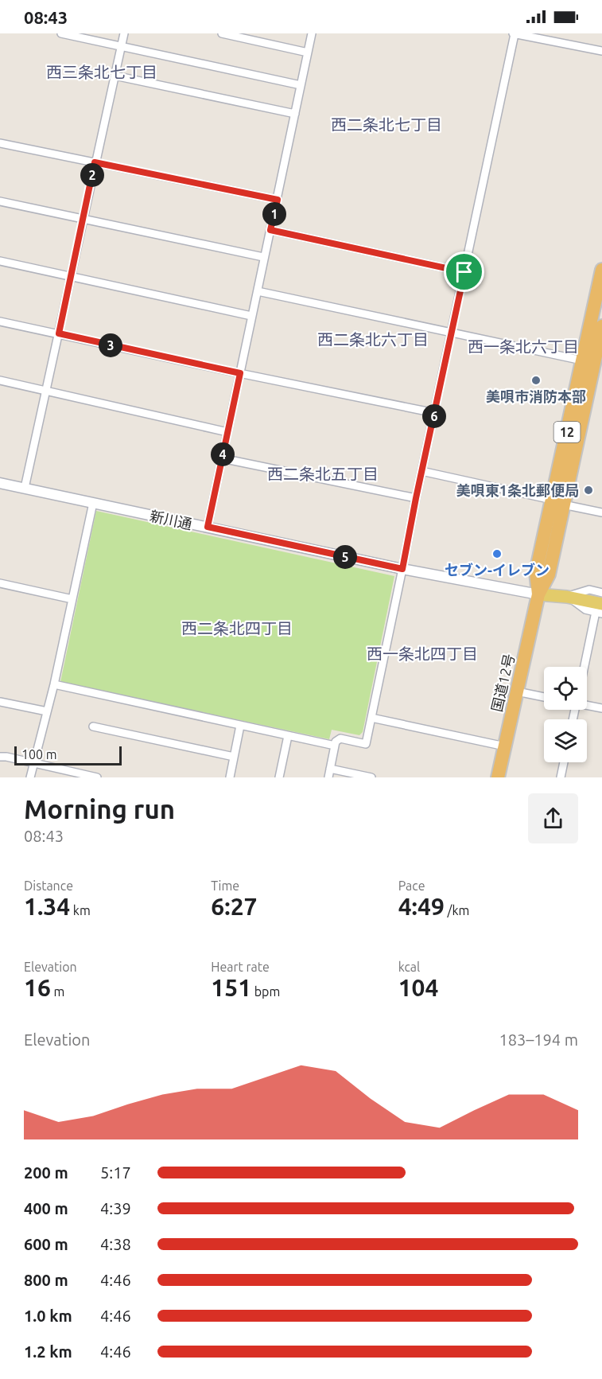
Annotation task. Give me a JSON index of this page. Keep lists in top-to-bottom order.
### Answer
{
  "streets": {
    "highway": ["12", "国道12号"],
    "street": ["新川通"]
  },
  "crossings": [
    ["新川通", "国道12号"]
  ],
  "districts": [
    "西三条北七丁目",
    "西二条北七丁目",
    "西二条北六丁目",
    "西一条北六丁目",
    "西二条北五丁目",
    "西二条北四丁目",
    "西一条北四丁目"
  ],
  "places": ["美唄市消防本部", "美唄東1条北郵便局", "セブン-イレブン"],
  "scale_bar": "100 m",
  "page": {
    "status": "08:43",
    "pins": [
      "2",
      "1",
      "3",
      "6",
      "4",
      "5"
    ],
    "scale": "100 m",
    "heading": ["Morning run", "08:43"],
    "stats": [
      ["Distance", "1.34 km"],
      ["Time", "6:27"],
      ["Pace", "4:49 /km"],
      ["Elevation", "16 m"],
      ["Heart rate", "151 bpm"],
      ["kcal", "104"]
    ],
    "chart": ["Elevation", "183–194 m"],
    "list": [
      {
        "name": "200 m",
        "note": "5:17"
      },
      {
        "name": "400 m",
        "note": "4:39"
      },
      {
        "name": "600 m",
        "note": "4:38"
      },
      {
        "name": "800 m",
        "note": "4:46"
      },
      {
        "name": "1.0 km",
        "note": "4:46"
      },
      {
        "name": "1.2 km",
        "note": "4:46"
      }
    ]
  }
}
